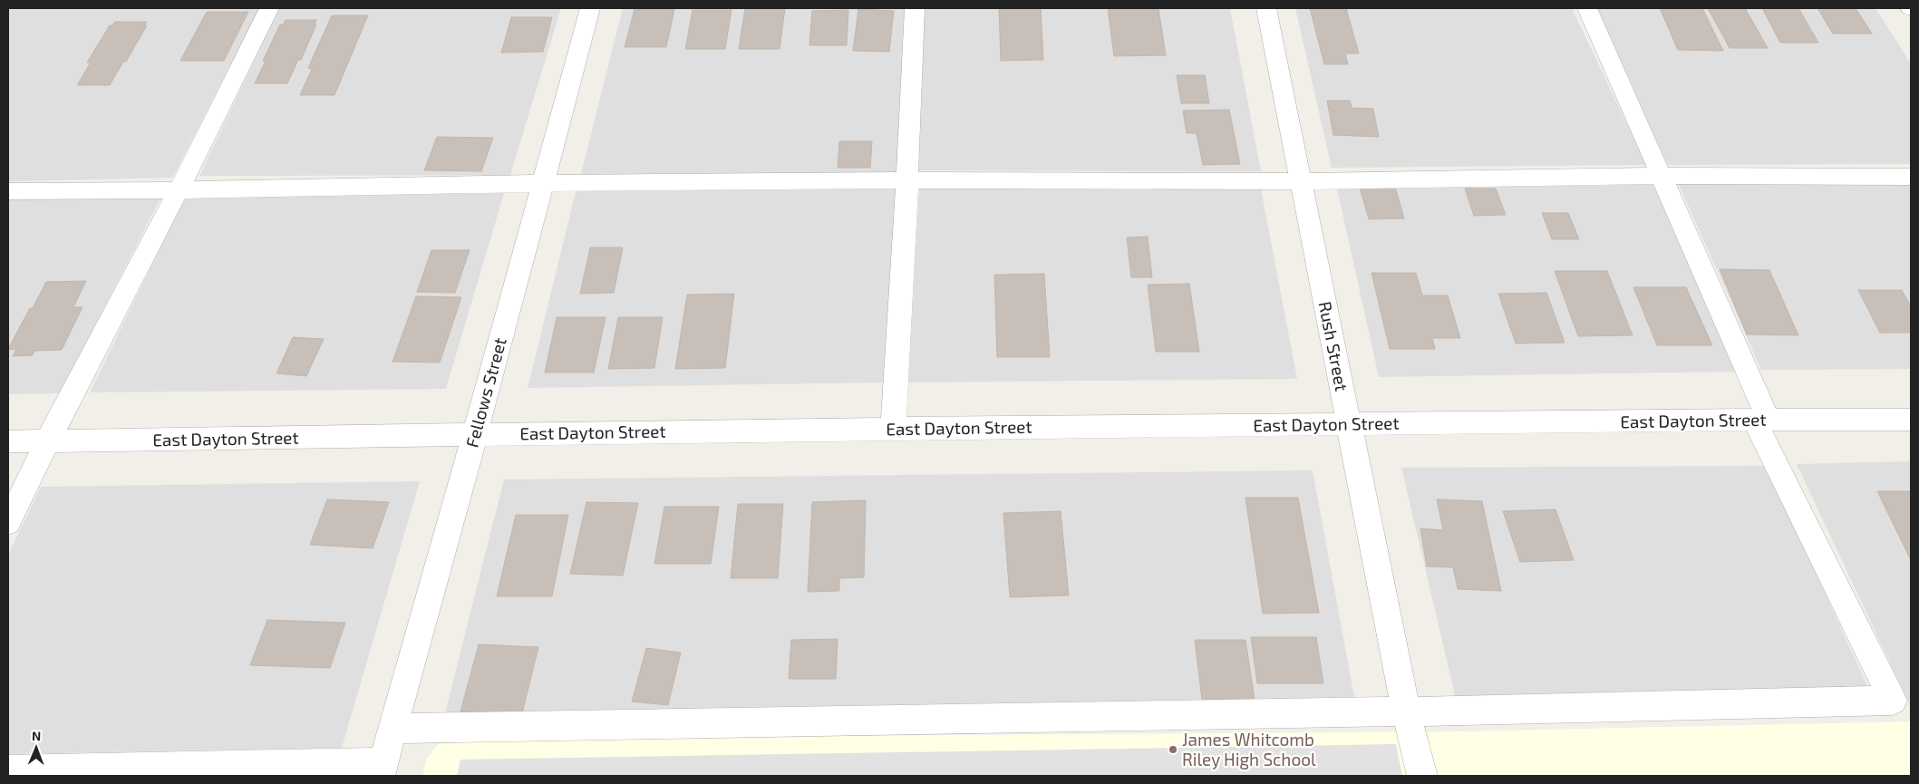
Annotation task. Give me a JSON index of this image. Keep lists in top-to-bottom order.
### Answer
{
  "streets": {
    "street": ["Rush Street", "Fellows Street", "East Dayton Street"]
  },
  "crossings": [
    ["Rush Street", "East Dayton Street"],
    ["Fellows Street", "East Dayton Street"]
  ],
  "places": ["James Whitcomb Riley High School"],
  "north": "top"
}
